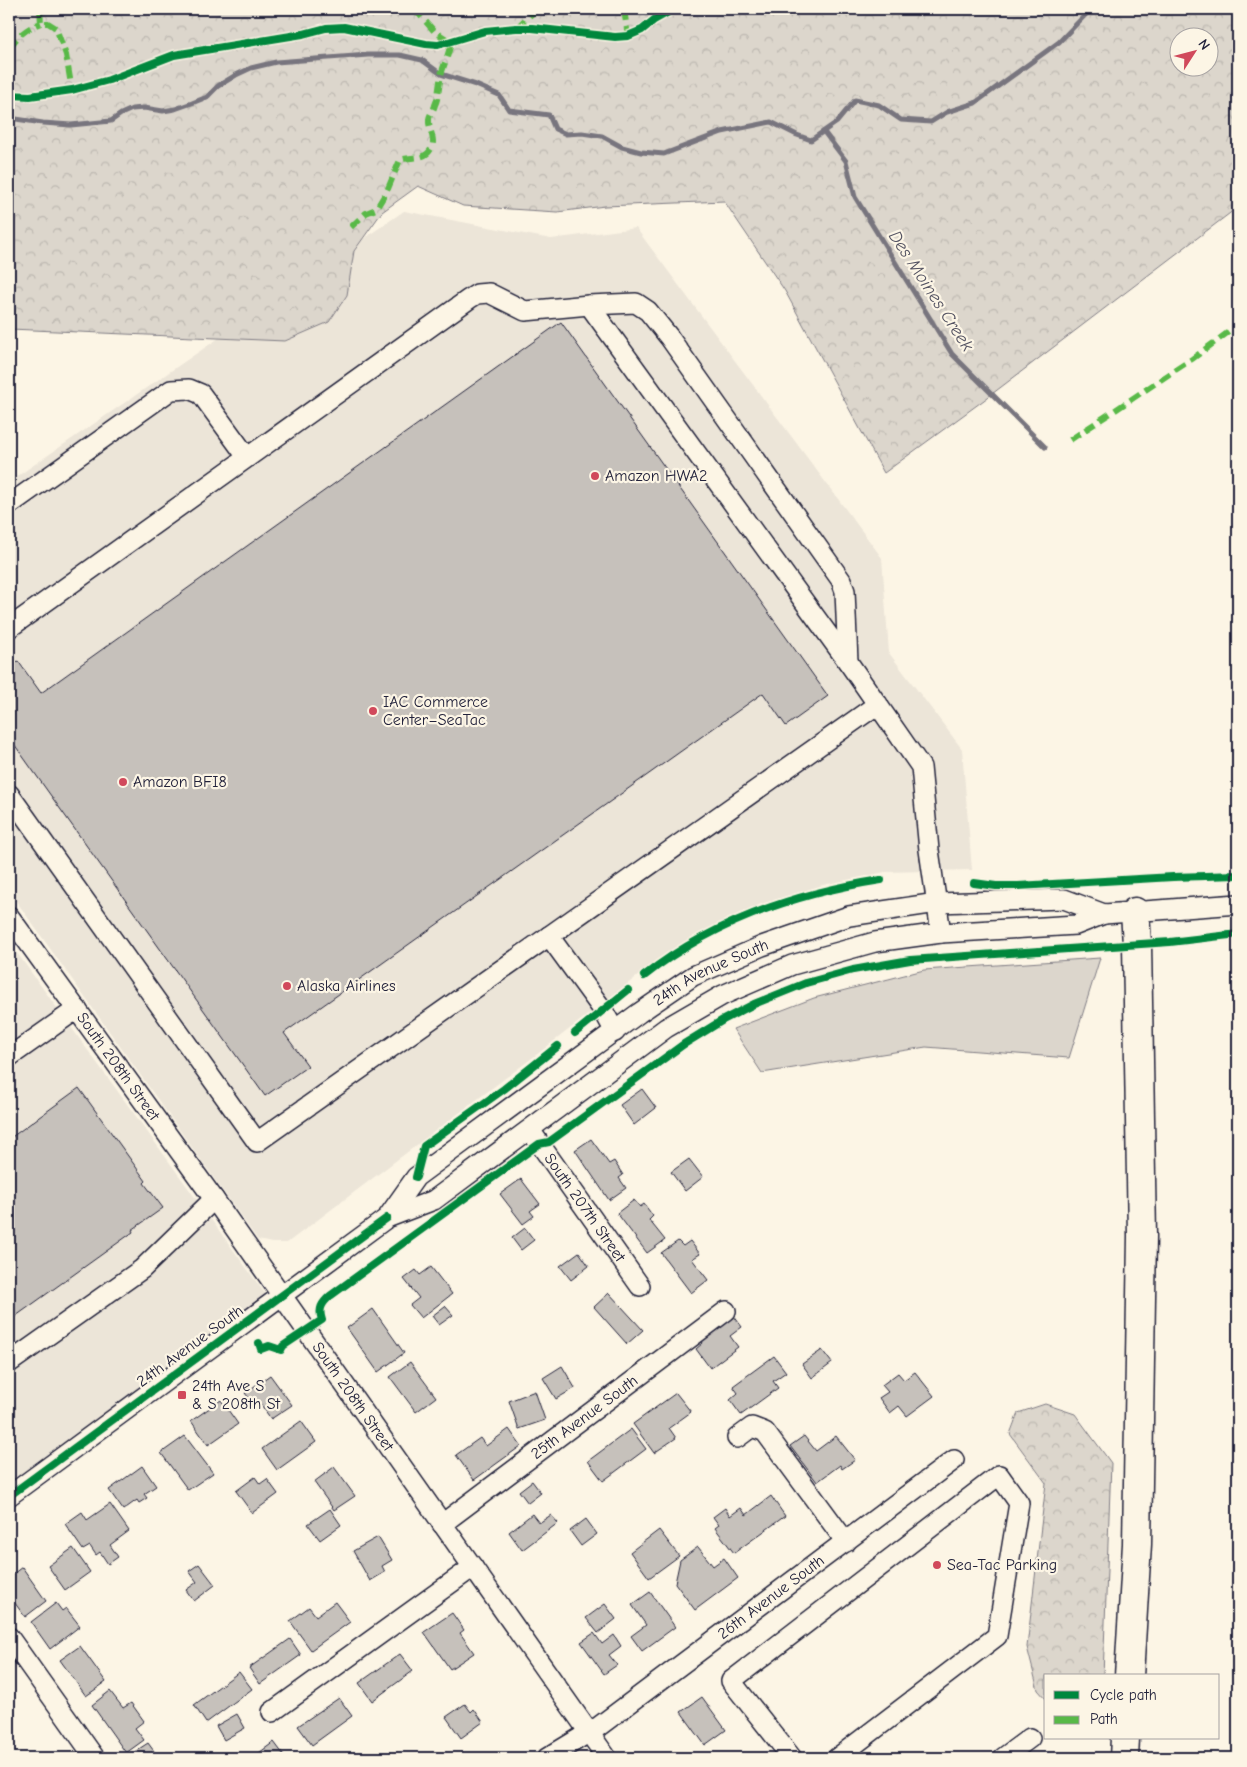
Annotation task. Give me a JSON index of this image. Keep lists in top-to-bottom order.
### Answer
{
  "streets": {
    "street": [
      "24th Avenue South",
      "South 208th Street",
      "South 207th Street",
      "25th Avenue South",
      "26th Avenue South"
    ]
  },
  "crossings": [
    ["24th Avenue South", "South 208th Street"],
    ["24th Avenue South", "South 207th Street"],
    ["South 208th Street", "25th Avenue South"],
    ["South 208th Street", "26th Avenue South"]
  ],
  "water": ["Des Moines Creek"],
  "places": {
    "other": [
      "Amazon HWA2",
      "IAC Commerce Center–SeaTac",
      "Amazon BFI8",
      "Alaska Airlines",
      "Sea-Tac Parking"
    ],
    "transit": ["24th Ave S & S 208th St"]
  },
  "legend": ["Cycle path", "Path"],
  "north": "top right"
}
